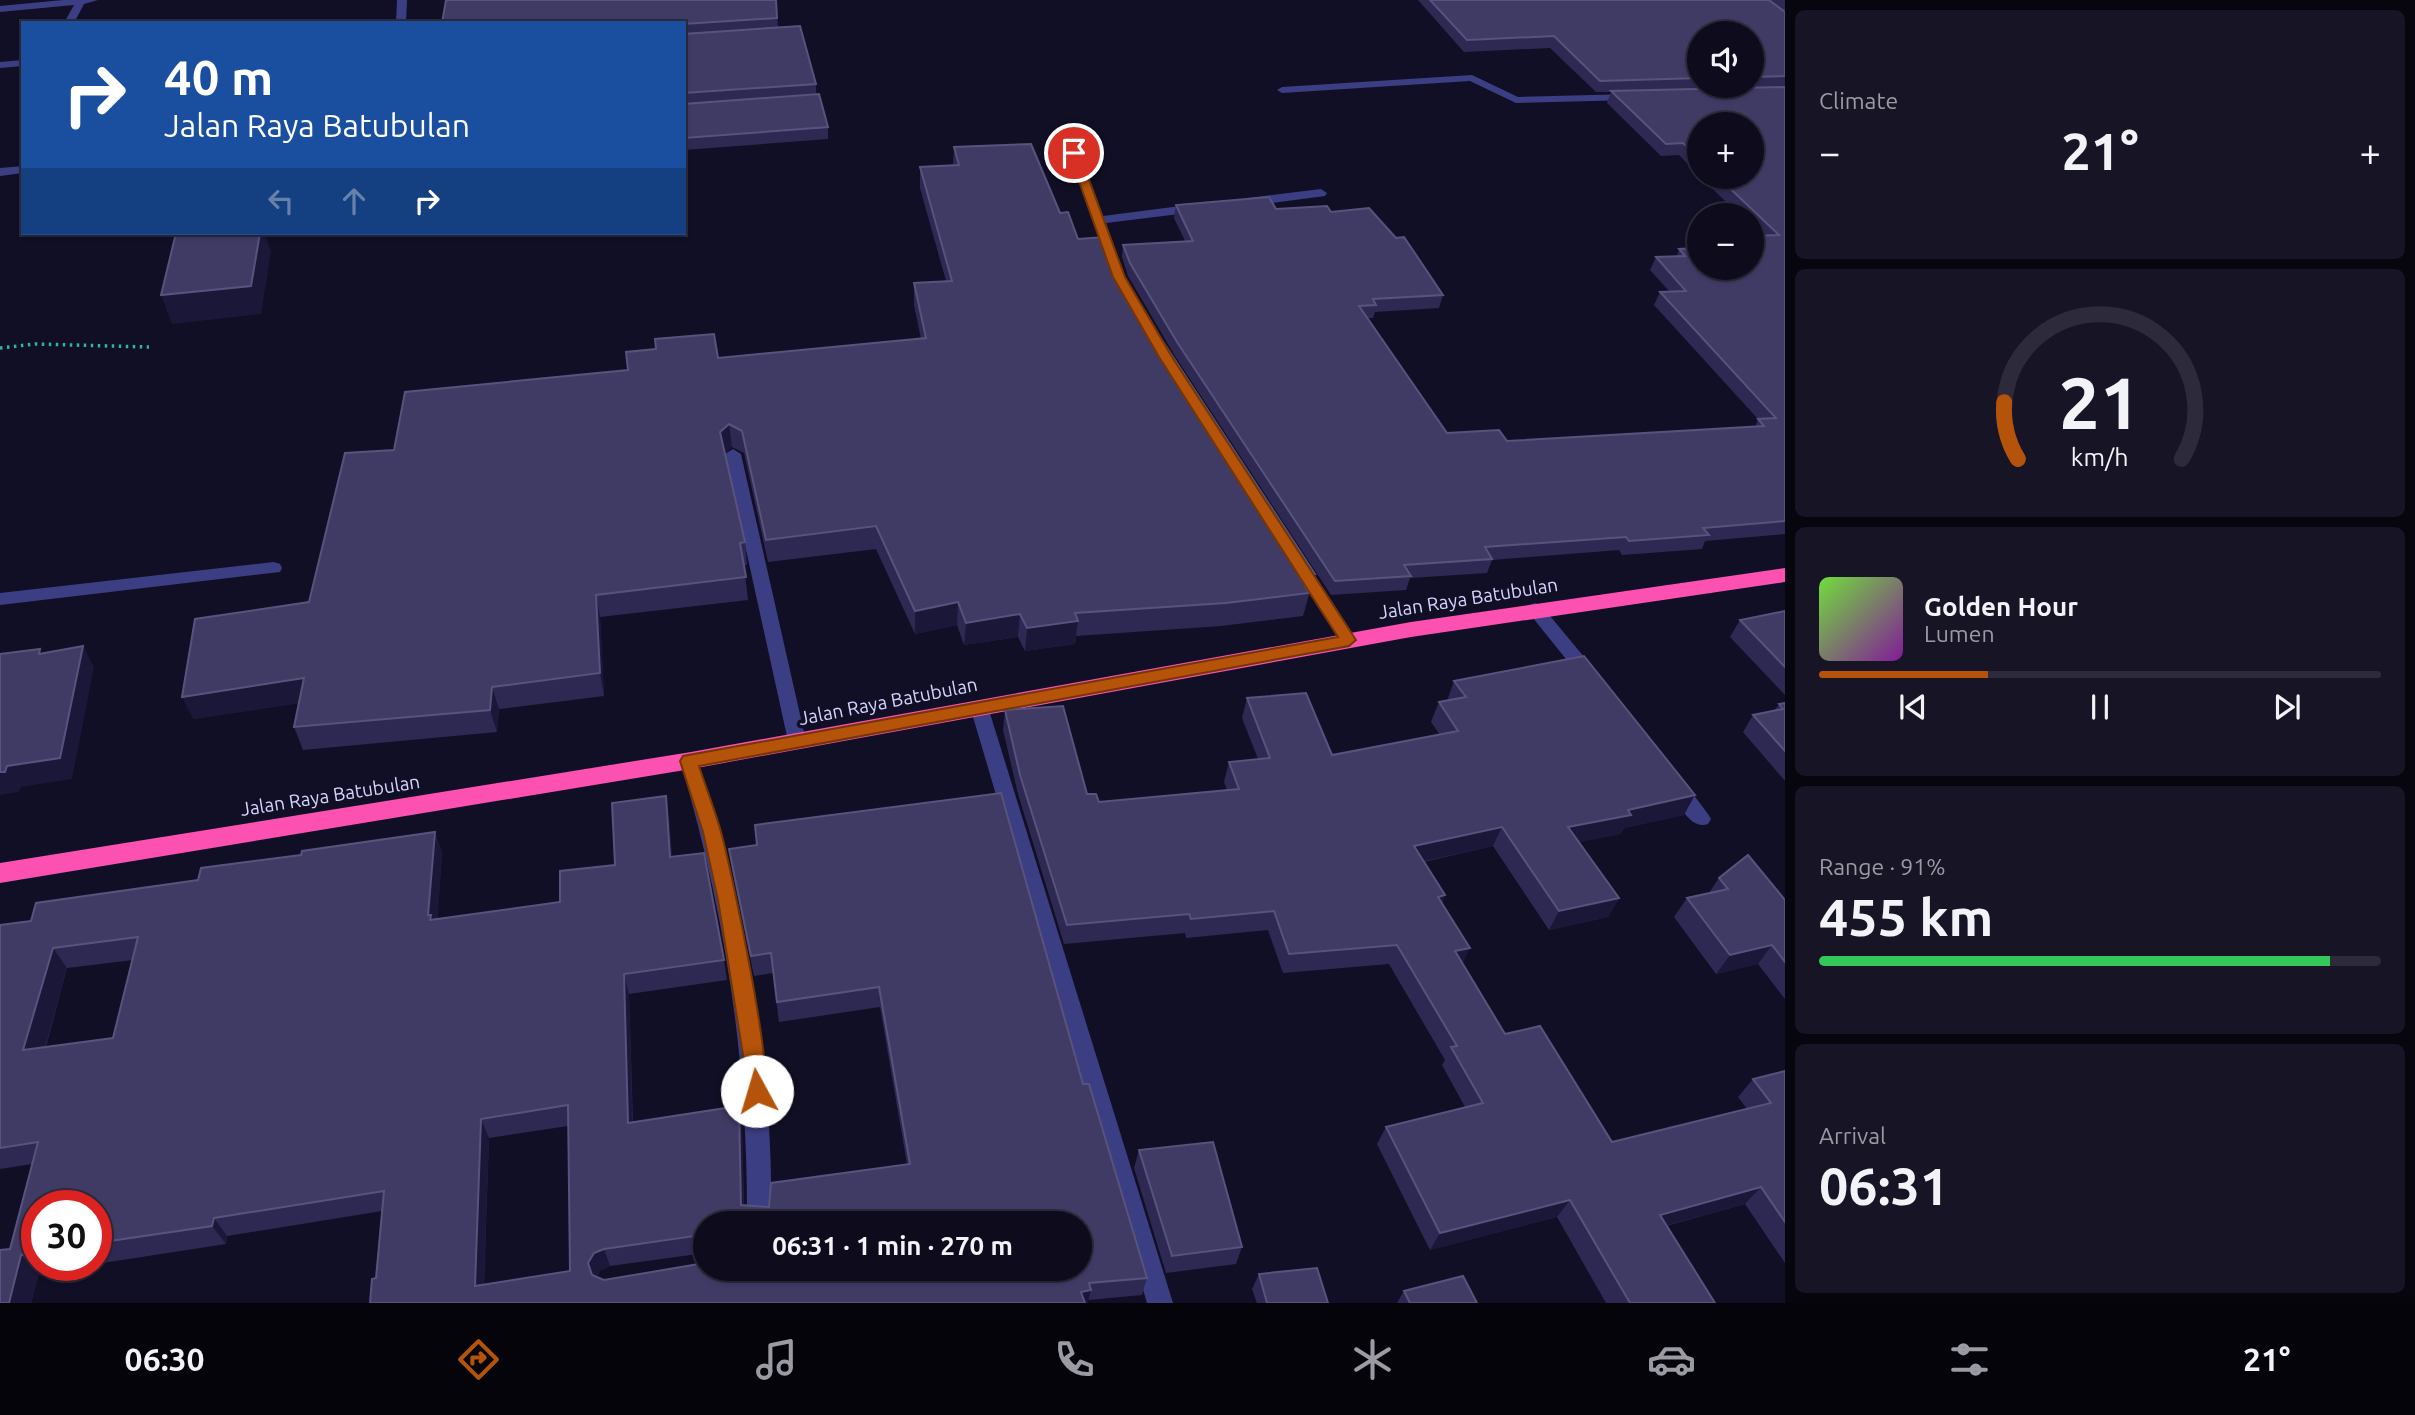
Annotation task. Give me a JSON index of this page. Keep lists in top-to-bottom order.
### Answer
{
  "streets": {
    "highway": ["Jalan Raya Batubulan"]
  },
  "page": {
    "tile": [
      "Climate",
      ["Range · 91%", "455 km"],
      ["Arrival", "06:31"]
    ],
    "map_buttons": ["+", "−"],
    "turn": ["40 m", "Jalan Raya Batubulan"],
    "heat": ["−", "21°", "+"],
    "song": ["Golden Hour", "Lumen"],
    "limit": "30",
    "trip": "06:31 · 1 min · 270 m",
    "tabs": ["06:30", "21°"],
    "gauge": ["21", "km/h"]
  }
}
